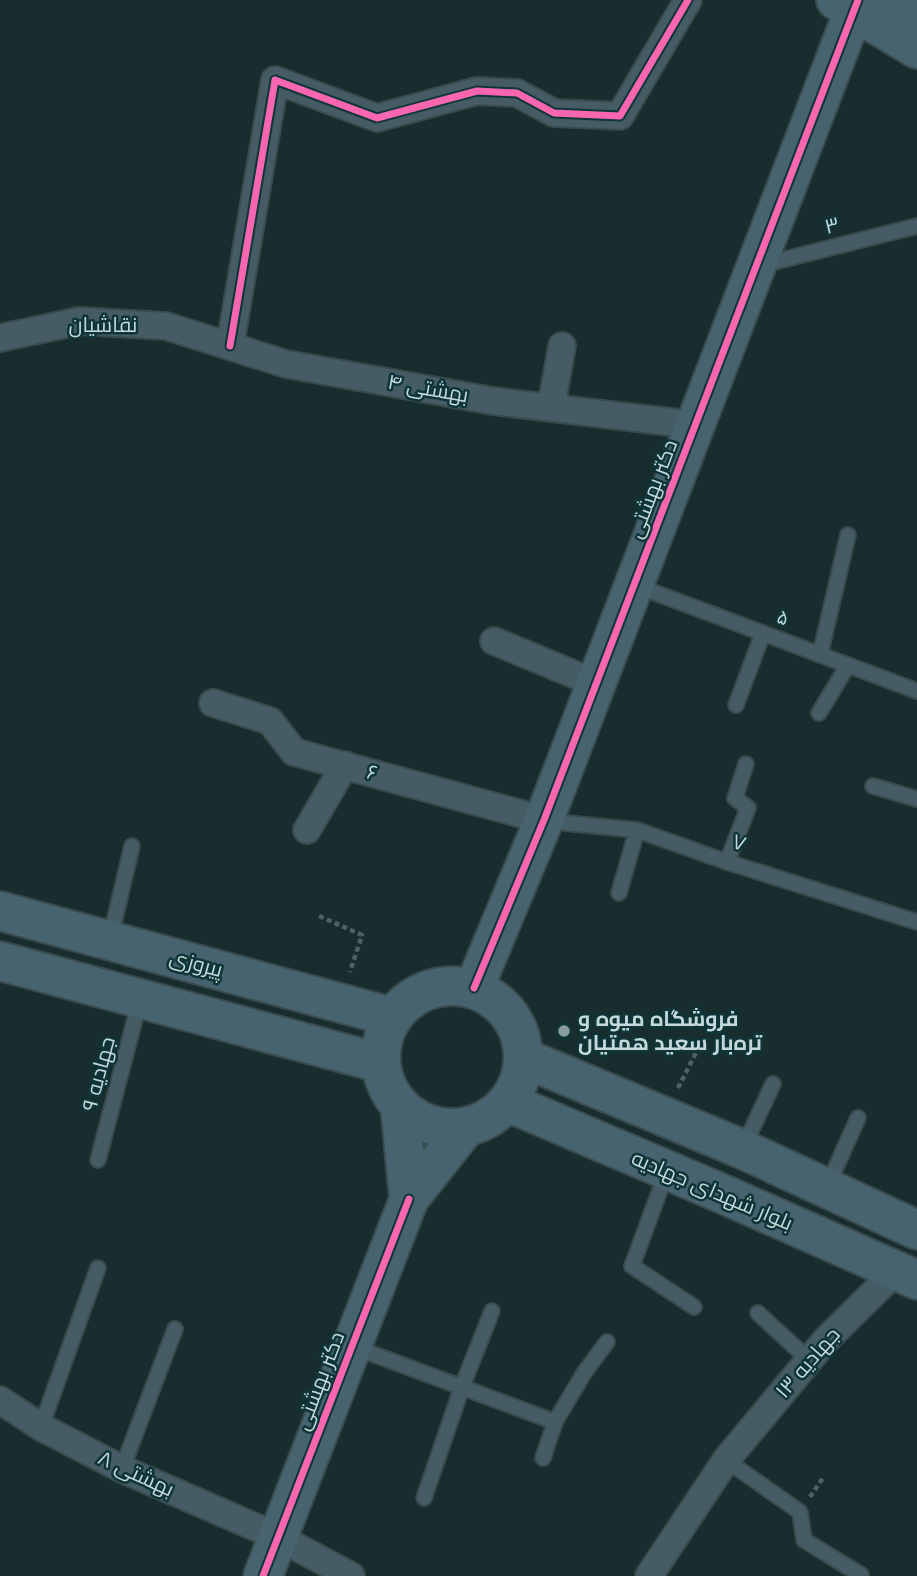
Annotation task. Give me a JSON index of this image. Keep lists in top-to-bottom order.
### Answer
{
  "streets": {
    "main road": ["دکتر بهشتی", "پیروزی", "بلوار شهدای جهادیه"],
    "street": [
      "نقاشیان",
      "بهشتی ۴",
      "۶",
      "جهادیه ۱۳",
      "بهشتی ۸"
    ],
    "lane": [
      "۳",
      "۵",
      "۷",
      "جهادیه ۹"
    ]
  },
  "crossings": [
    ["۳", "دکتر بهشتی"],
    ["نقاشیان", "بهشتی ۴"],
    ["بهشتی ۴", "دکتر بهشتی"],
    ["دکتر بهشتی", "۵"],
    ["دکتر بهشتی", "۶"],
    ["دکتر بهشتی", "۷"],
    ["دکتر بهشتی", "پیروزی"],
    ["دکتر بهشتی", "بلوار شهدای جهادیه"],
    ["دکتر بهشتی", "بهشتی ۸"],
    ["۶", "۷"],
    ["پیروزی", "بلوار شهدای جهادیه"],
    ["بلوار شهدای جهادیه", "جهادیه ۱۳"]
  ],
  "places": ["فروشگاه میوه و تره‌بار سعید همتیان"]
}
